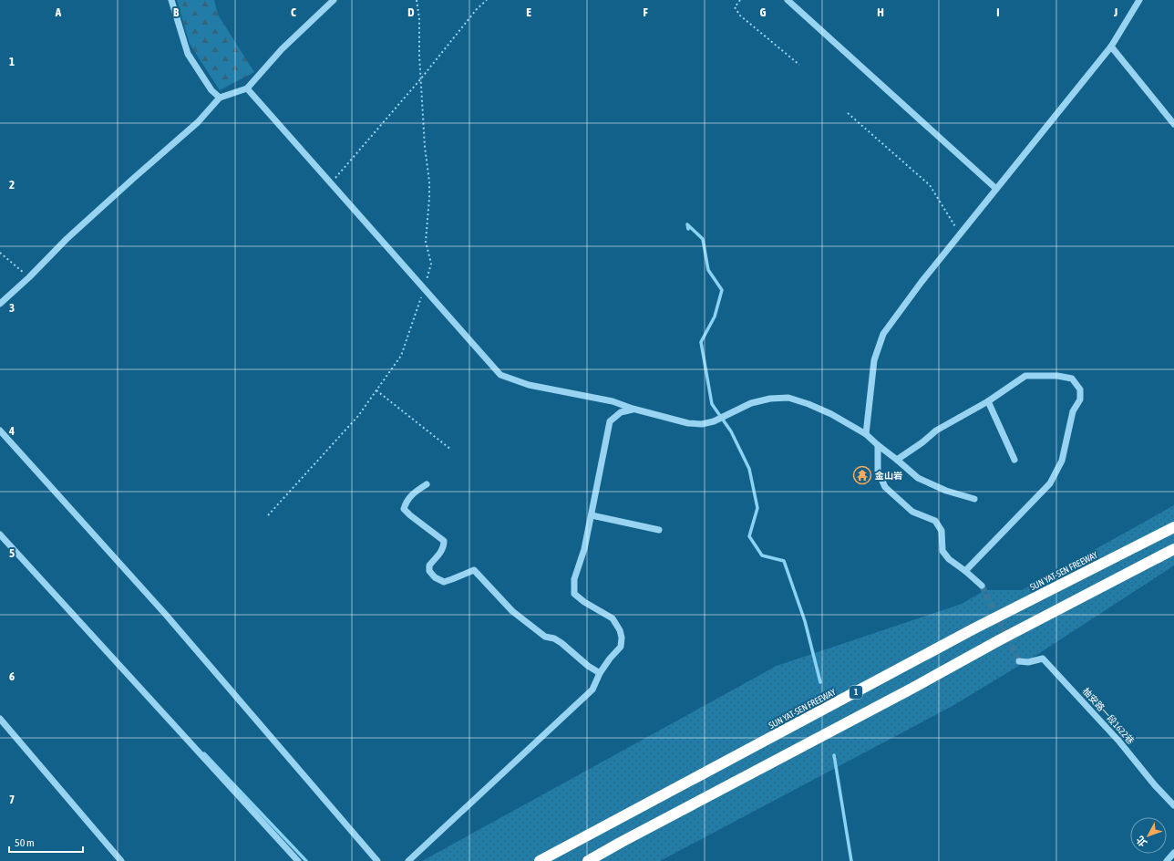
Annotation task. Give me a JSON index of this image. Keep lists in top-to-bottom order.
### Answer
{
  "streets": {
    "highway": ["SUN YAT-SEN FREEWAY", "1"],
    "street": ["柚安路一段1622巷"]
  },
  "places": {
    "temple": ["金山岩"]
  },
  "scale_bar": "50 m",
  "north": "bottom left",
  "grid": {
    "columns": [
      "A",
      "B",
      "C",
      "D",
      "E",
      "F",
      "G",
      "H",
      "I",
      "J"
    ],
    "rows": [
      "1",
      "2",
      "3",
      "4",
      "5",
      "6",
      "7"
    ]
  }
}
